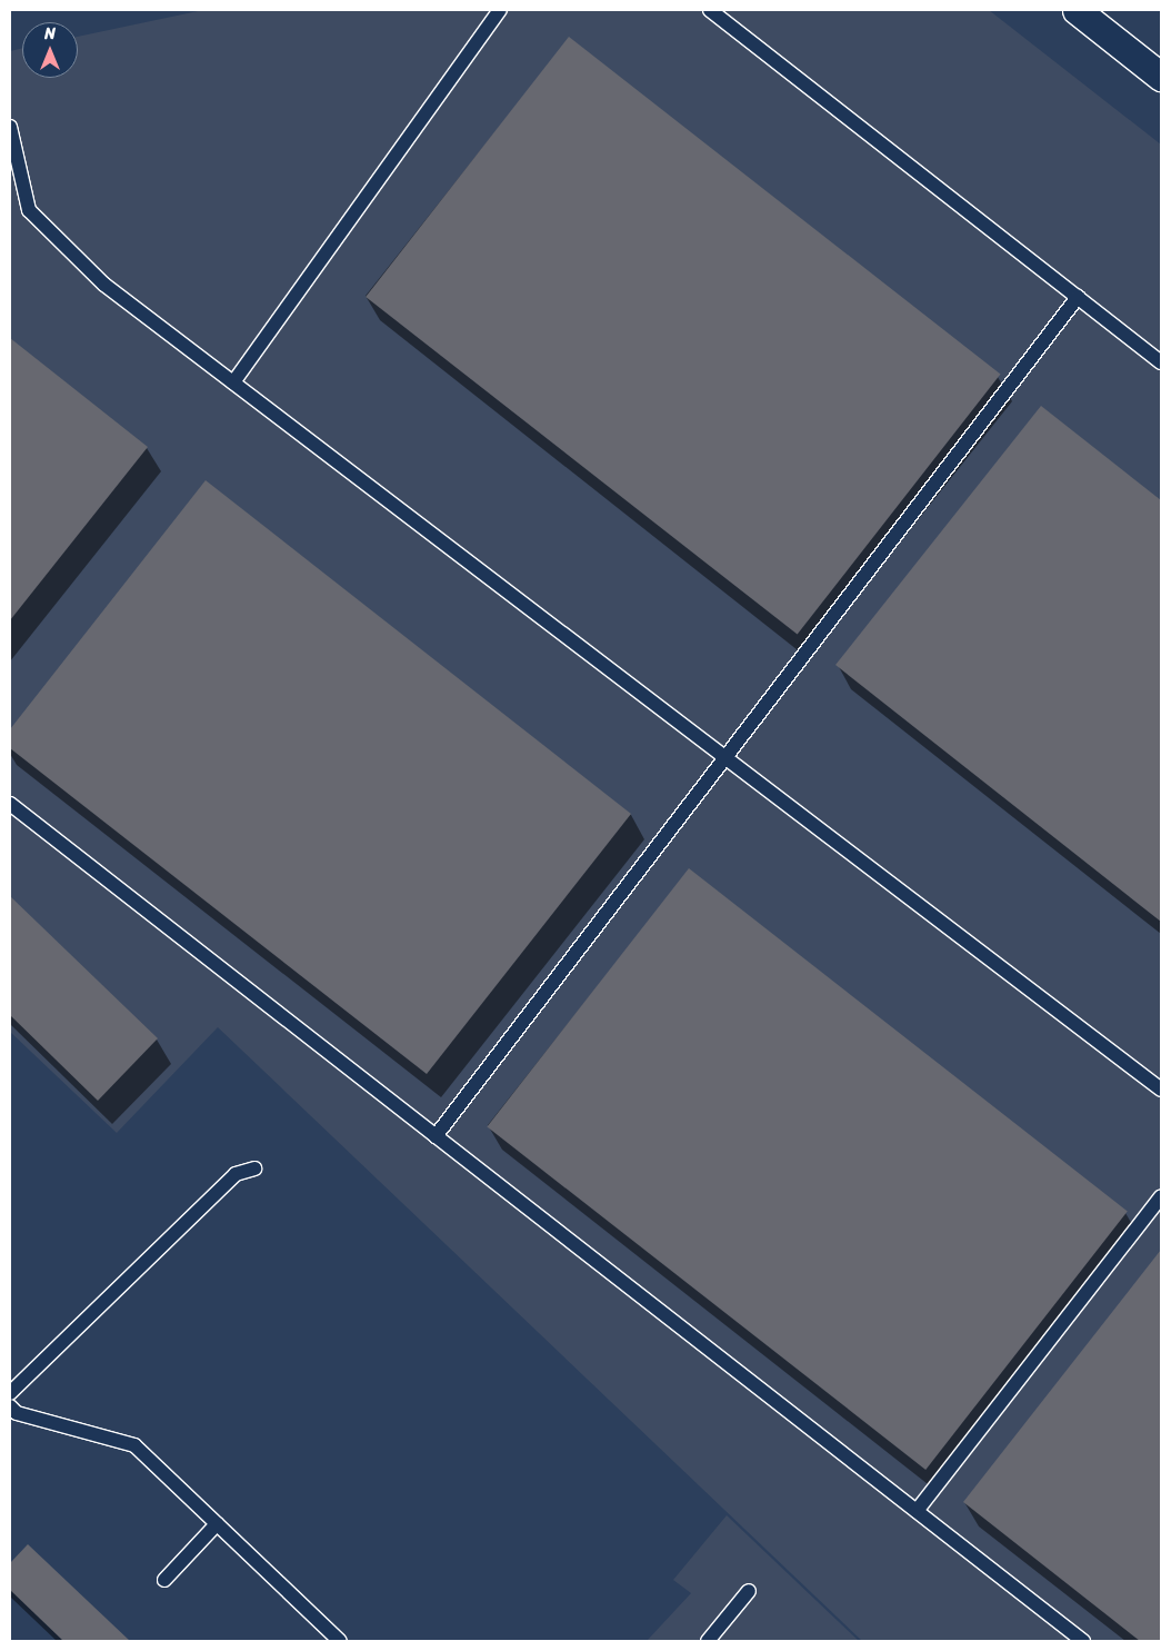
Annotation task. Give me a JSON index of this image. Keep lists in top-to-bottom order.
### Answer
{
  "north": "top"
}
